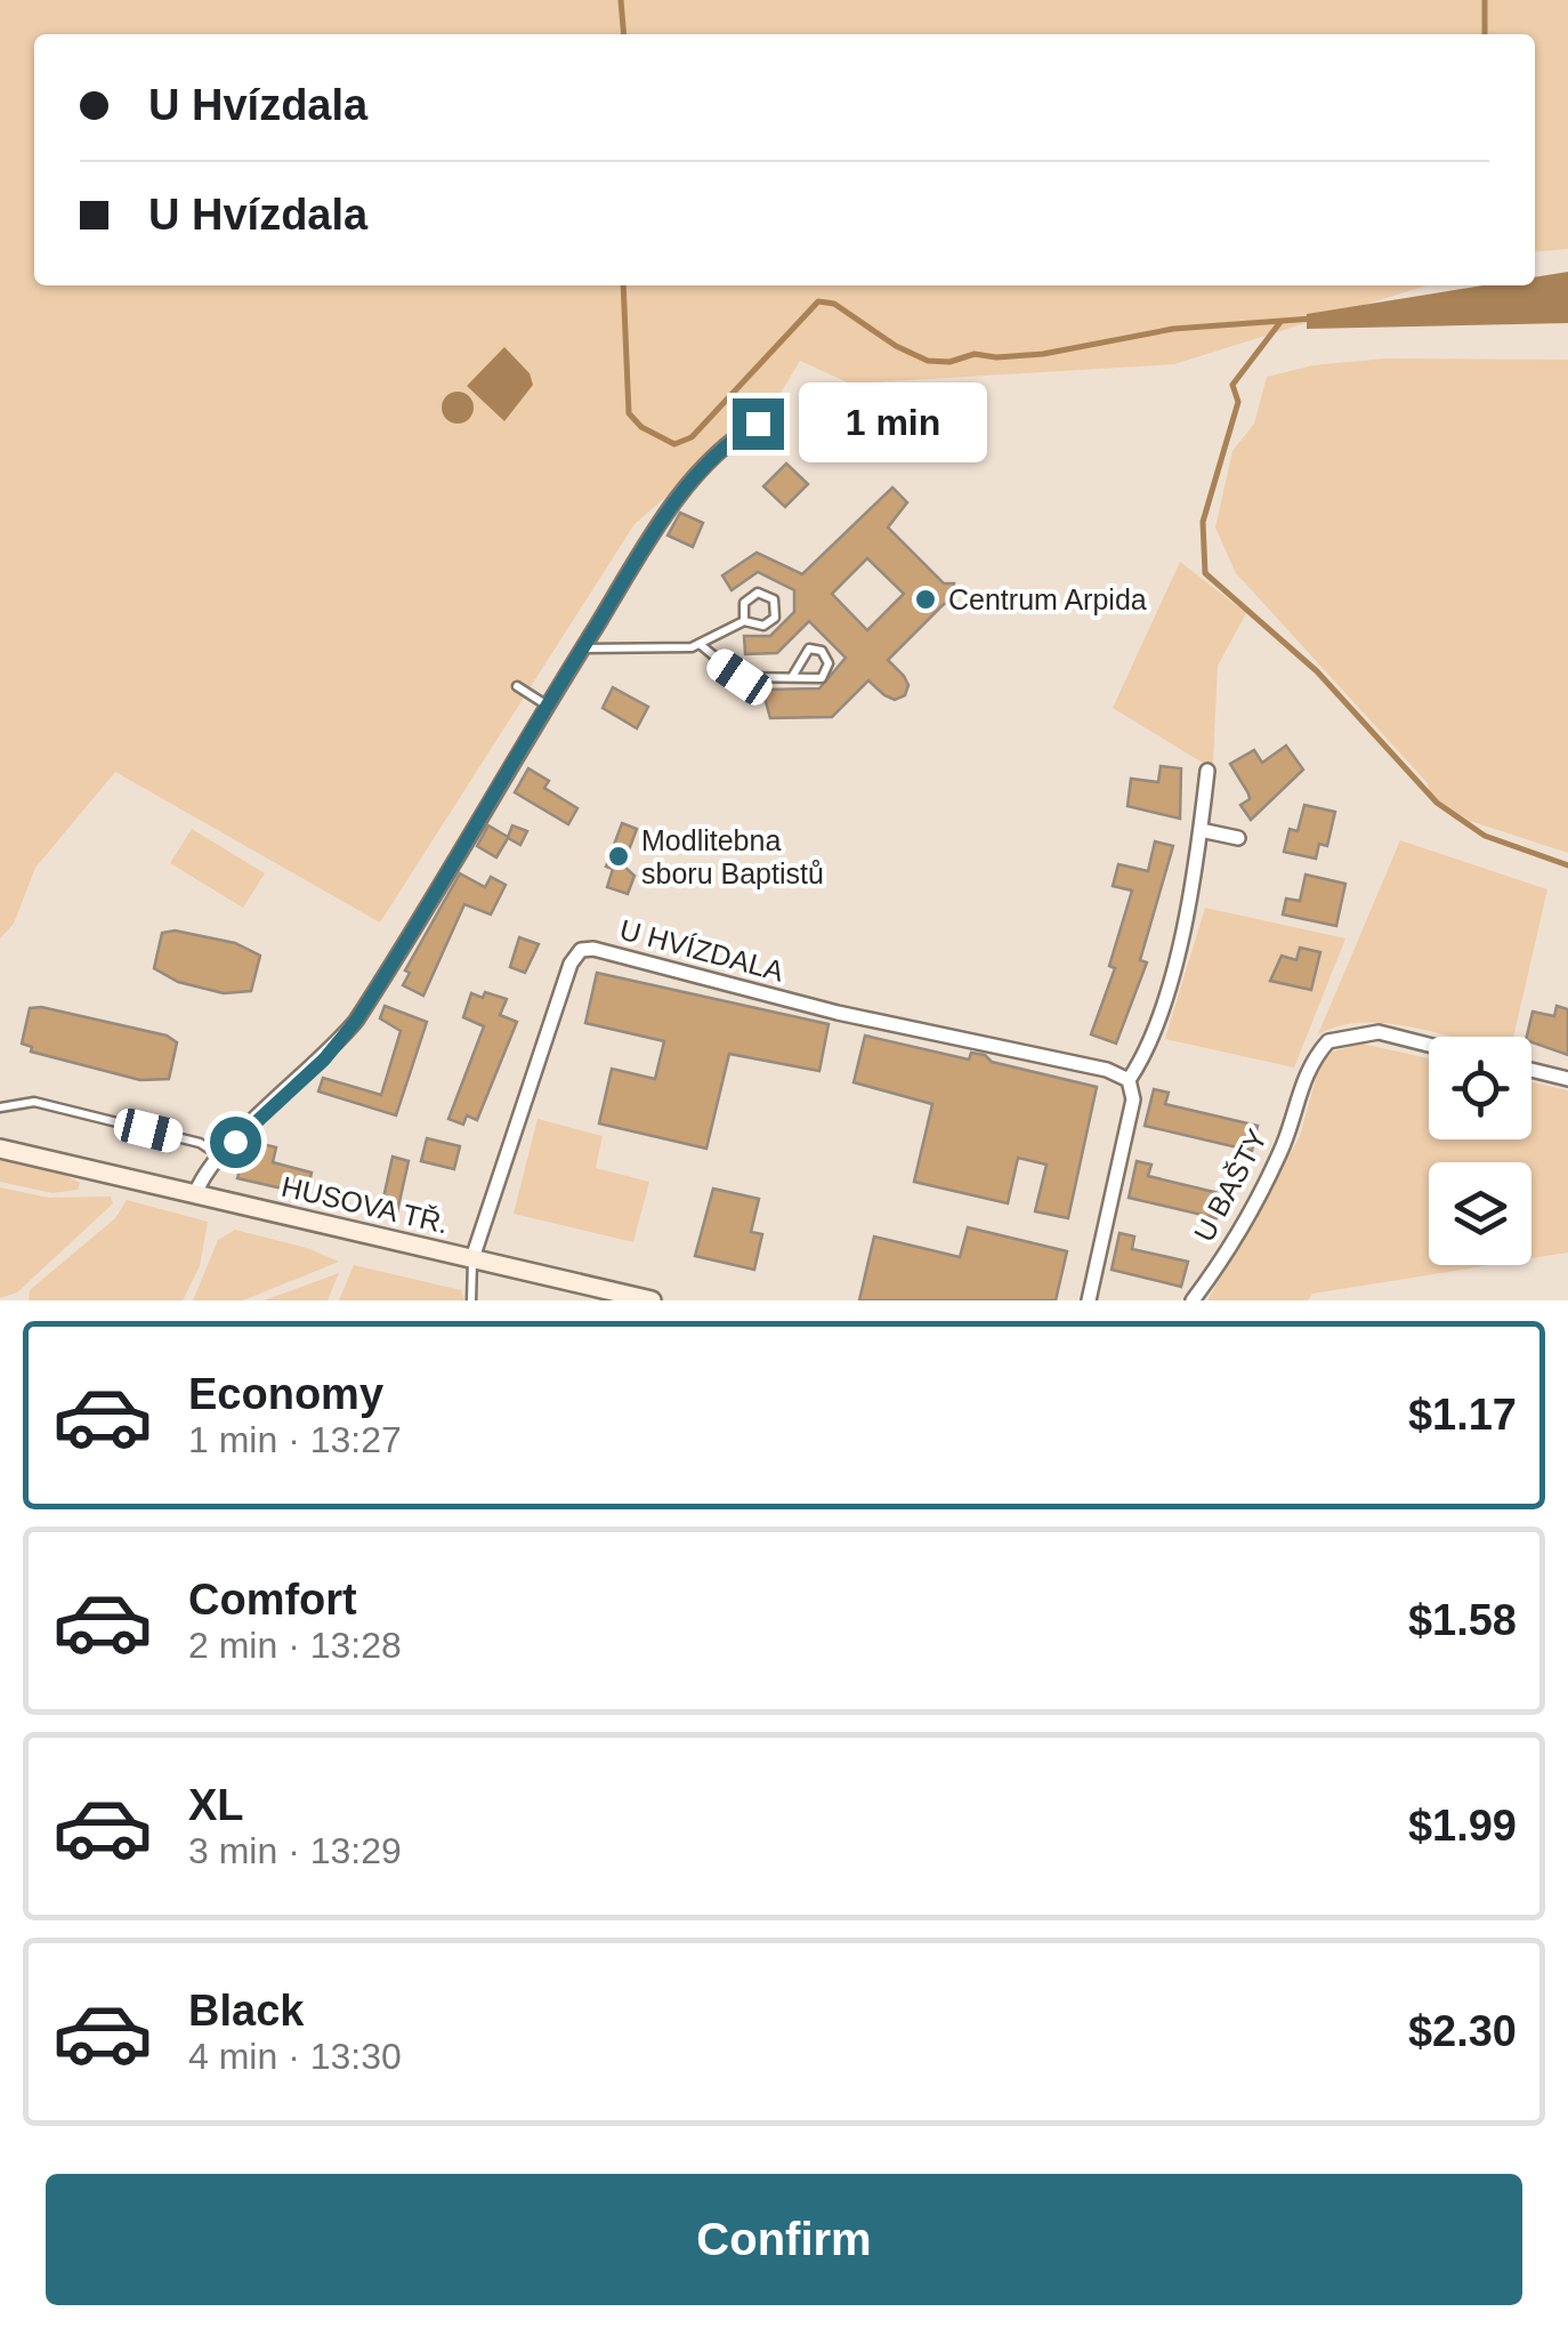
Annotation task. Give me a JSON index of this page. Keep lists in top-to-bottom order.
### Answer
{
  "streets": {
    "street": ["U HVÍZDALA", "U BAŠTY", "HUSOVA TŘ."]
  },
  "crossings": [
    ["U HVÍZDALA", "HUSOVA TŘ."]
  ],
  "places": ["Centrum Arpida", "Modlitebna sboru Baptistů"],
  "page": {
    "banner": ["U Hvízdala", "U Hvízdala"],
    "bubble": "1 min",
    "list": [
      {
        "name": "Economy",
        "note": "1 min · 13:27",
        "value": "$1.17"
      },
      {
        "name": "Comfort",
        "note": "2 min · 13:28",
        "value": "$1.58"
      },
      {
        "name": "XL",
        "note": "3 min · 13:29",
        "value": "$1.99"
      },
      {
        "name": "Black",
        "note": "4 min · 13:30",
        "value": "$2.30"
      }
    ],
    "buttons": "Confirm"
  }
}
